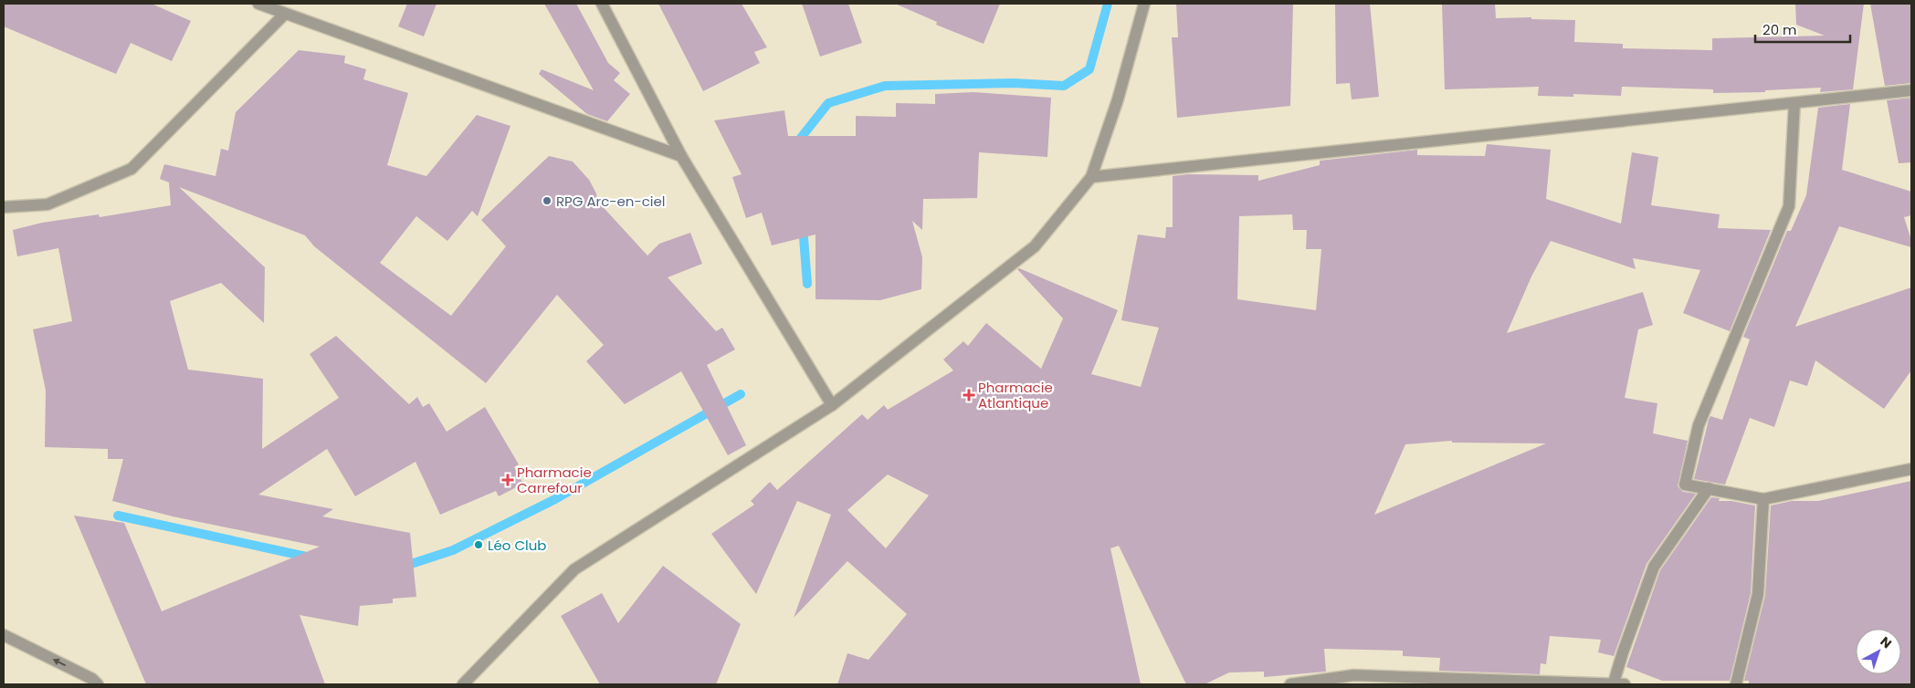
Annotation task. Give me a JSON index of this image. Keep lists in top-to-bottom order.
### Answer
{
  "places": {
    "other": ["RPG Arc-en-ciel", "Léo Club"],
    "health": ["Pharmacie Atlantique", "Pharmacie Carrefour"]
  },
  "scale_bar": "20 m",
  "north": "top right"
}
